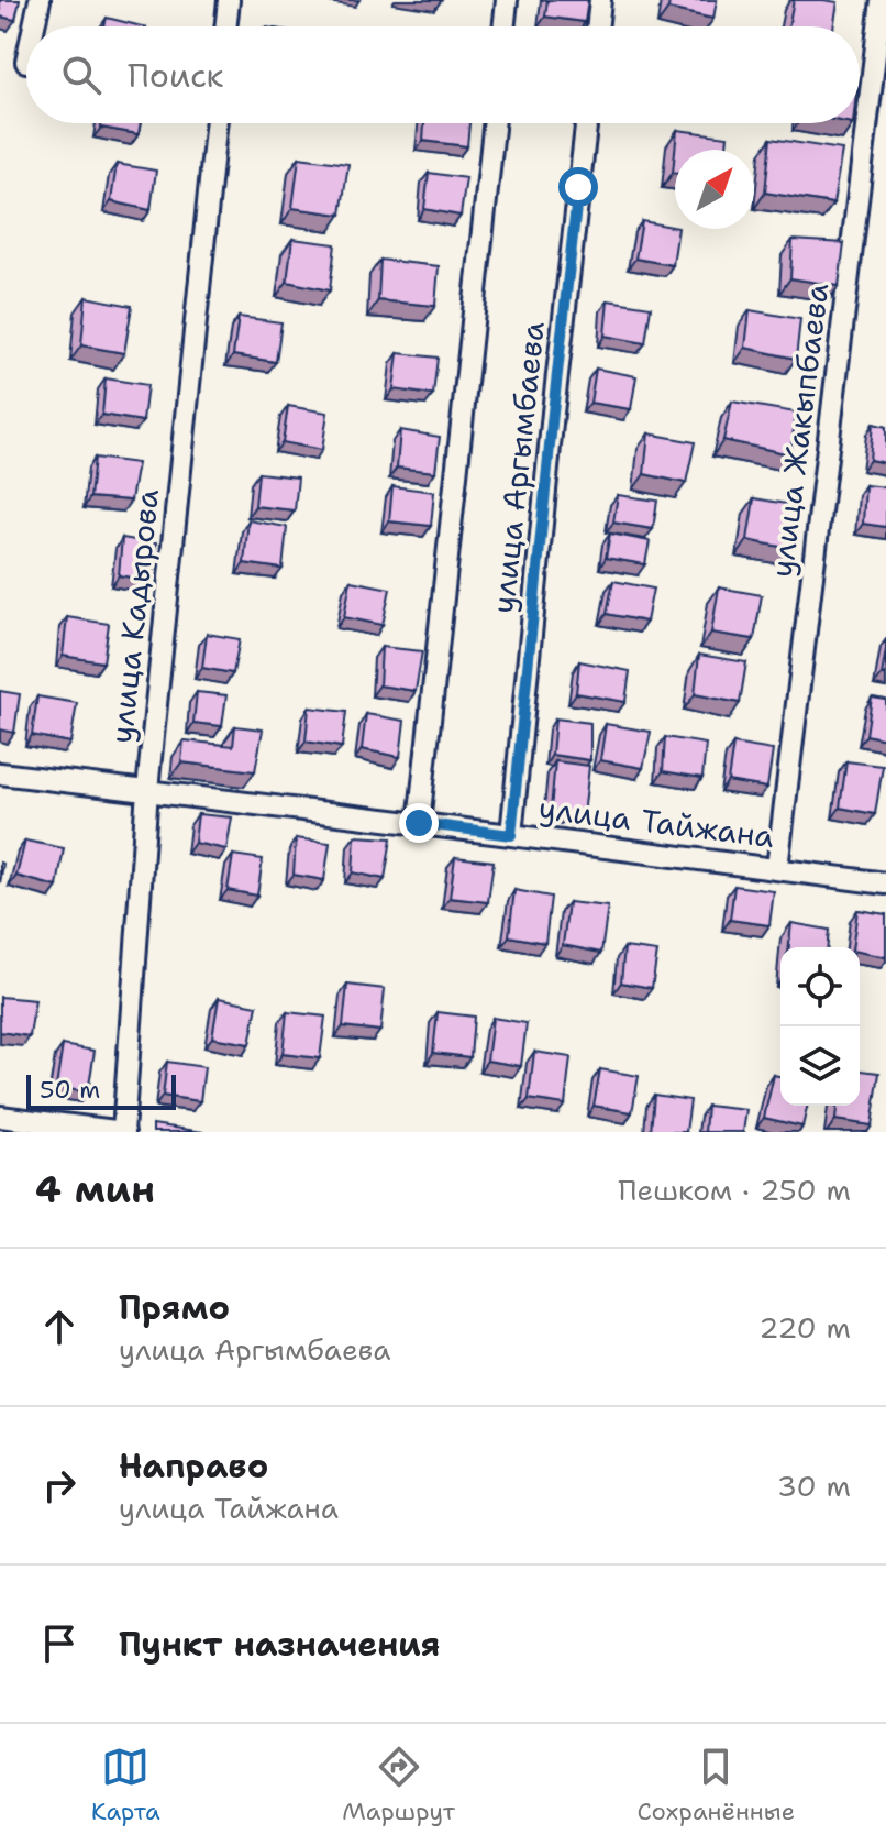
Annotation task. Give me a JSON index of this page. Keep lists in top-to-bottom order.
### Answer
{
  "streets": {
    "street": [
      "улица Жакыпбаева",
      "улица Аргымбаева",
      "улица Кадырова",
      "улица Тайжана"
    ]
  },
  "crossings": [
    ["улица Жакыпбаева", "улица Тайжана"],
    ["улица Аргымбаева", "улица Тайжана"],
    ["улица Кадырова", "улица Тайжана"]
  ],
  "scale_bar": "50 m",
  "north": "top right",
  "page": {
    "search": "Поиск",
    "scale": "50 m",
    "heading": ["4 мин", "Пешком · 250 m"],
    "list": [
      ["Прямо", "улица Аргымбаева", "220 m"],
      ["Направо", "улица Тайжана", "30 m"],
      "Пункт назначения"
    ],
    "nav": ["Карта", "Маршрут", "Сохранённые"]
  }
}
